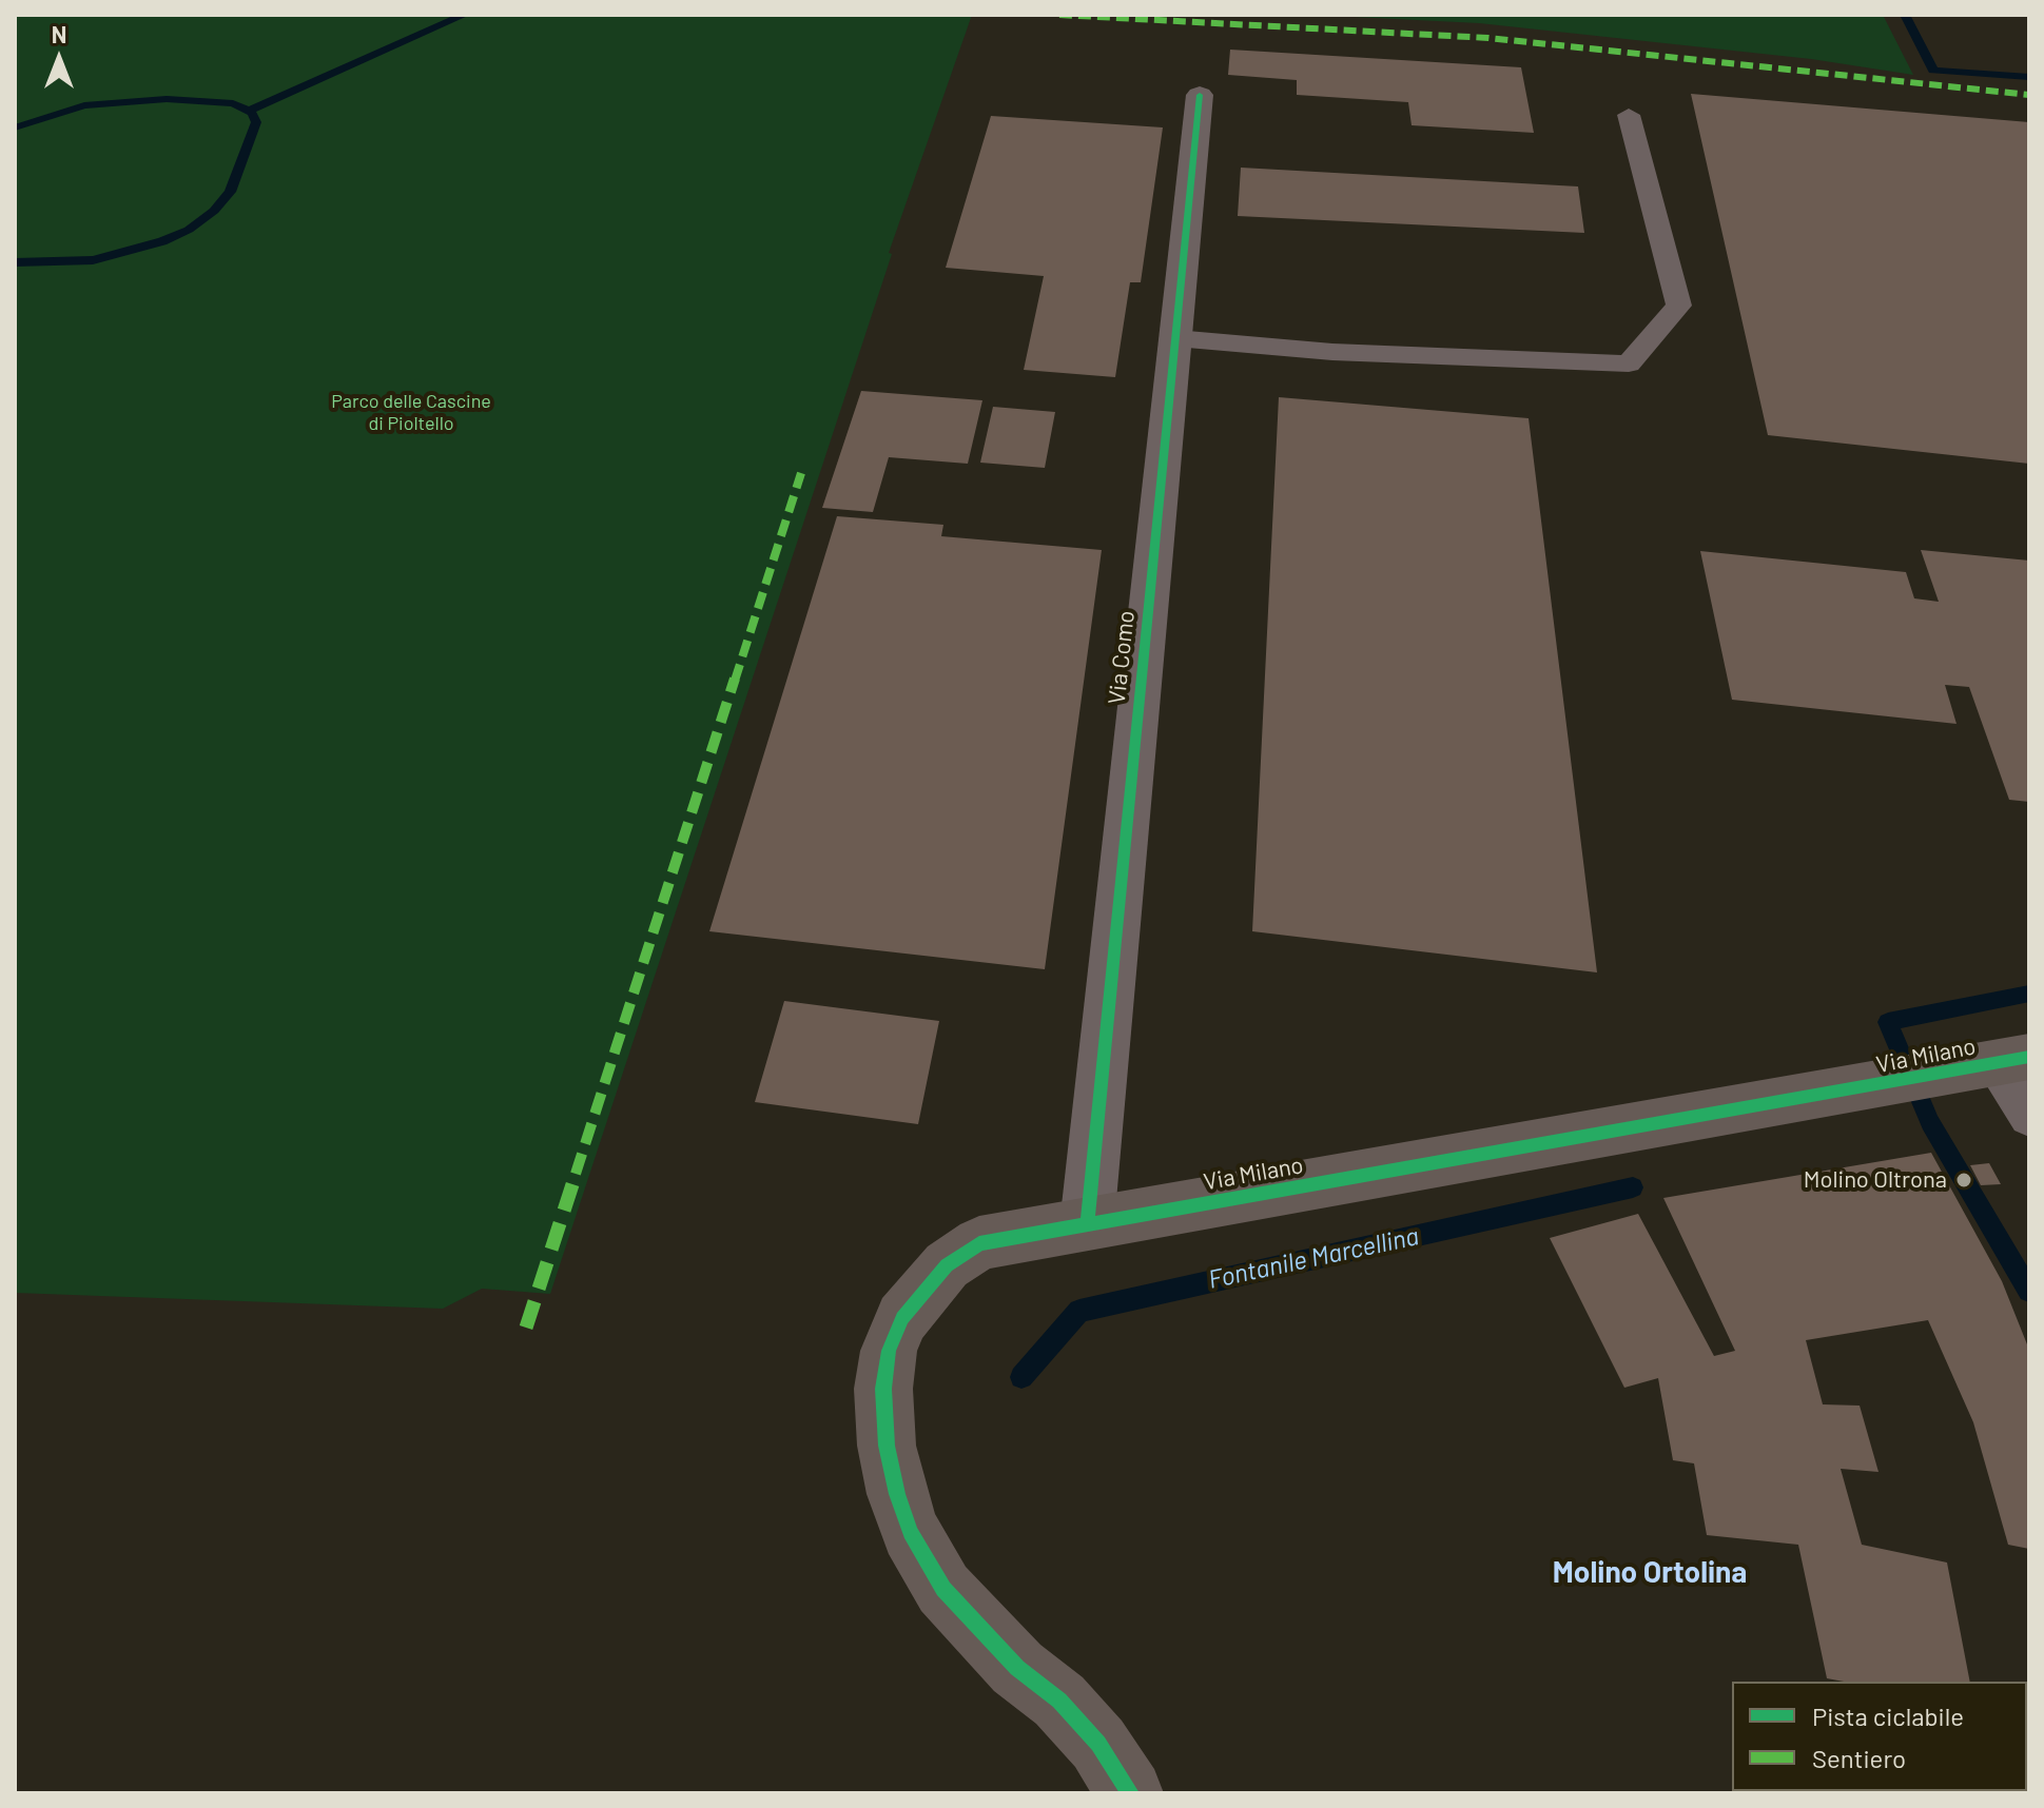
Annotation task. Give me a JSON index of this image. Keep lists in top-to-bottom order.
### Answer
{
  "streets": {
    "street": ["Via Como", "Via Milano"]
  },
  "crossings": [
    ["Via Como", "Via Milano"]
  ],
  "districts": ["Molino Ortolina"],
  "water": ["Fontanile Marcellina"],
  "parks": ["Parco delle Cascine di Pioltello"],
  "places": ["Molino Oltrona"],
  "legend": ["Pista ciclabile", "Sentiero"],
  "north": "top"
}
